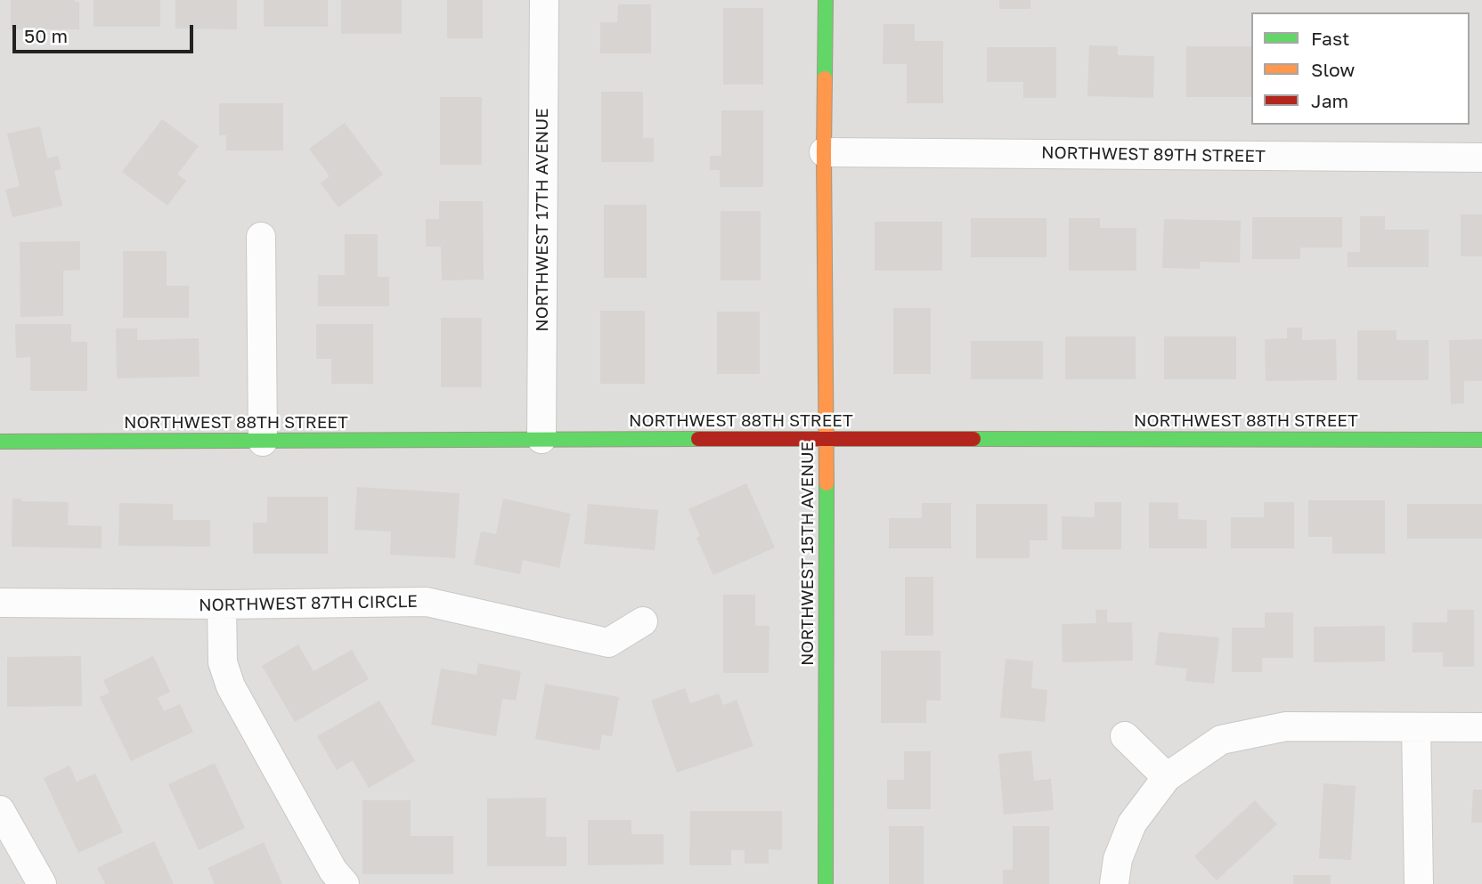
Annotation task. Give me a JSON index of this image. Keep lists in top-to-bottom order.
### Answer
{
  "streets": {
    "street": [
      "NORTHWEST 89TH STREET",
      "NORTHWEST 17TH AVENUE",
      "NORTHWEST 88TH STREET",
      "NORTHWEST 15TH AVENUE",
      "NORTHWEST 87TH CIRCLE"
    ]
  },
  "crossings": [
    ["NORTHWEST 89TH STREET", "NORTHWEST 15TH AVENUE"],
    ["NORTHWEST 17TH AVENUE", "NORTHWEST 88TH STREET"],
    ["NORTHWEST 88TH STREET", "NORTHWEST 15TH AVENUE"]
  ],
  "legend": ["Fast", "Slow", "Jam"],
  "scale_bar": "50 m"
}
